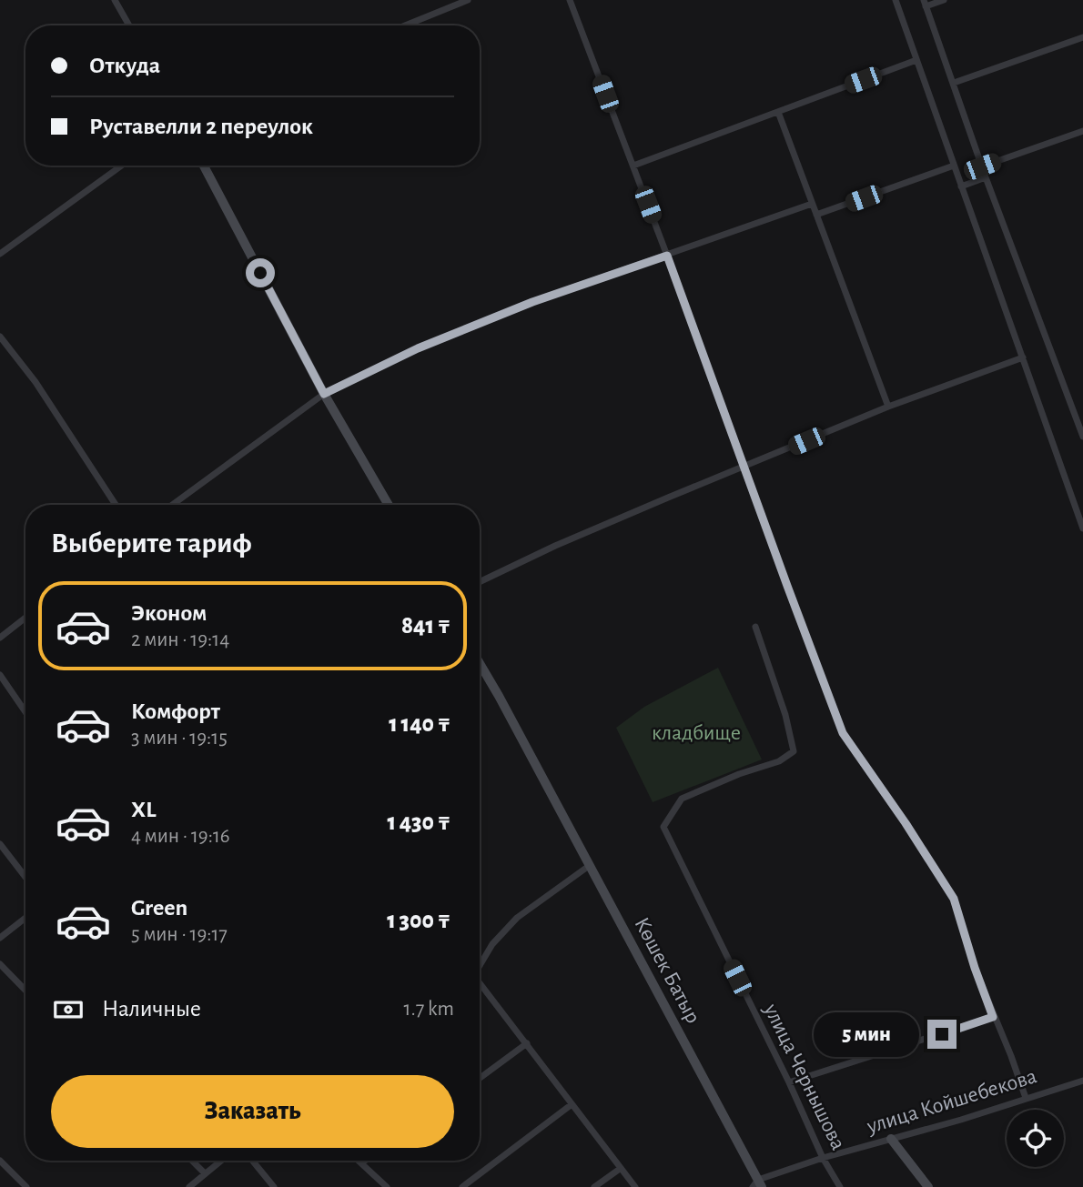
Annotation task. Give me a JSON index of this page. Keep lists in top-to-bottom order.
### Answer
{
  "streets": {
    "street": ["Көшек Батыр", "улица Чернышова", "улица Койшебекова"]
  },
  "crossings": [
    ["Көшек Батыр", "улица Койшебекова"],
    ["улица Чернышова", "улица Койшебекова"]
  ],
  "parks": ["кладбище"],
  "page": {
    "banner": ["Откуда", "Руставелли 2 переулок"],
    "heading": "Выберите тариф",
    "list": [
      {
        "name": "Эконом",
        "note": "2 мин · 19:14",
        "value": "841 ₸"
      },
      {
        "name": "Комфорт",
        "note": "3 мин · 19:15",
        "value": "1 140 ₸"
      },
      {
        "name": "XL",
        "note": "4 мин · 19:16",
        "value": "1 430 ₸"
      },
      {
        "name": "Green",
        "note": "5 мин · 19:17",
        "value": "1 300 ₸"
      }
    ],
    "pay": ["Наличные", "1.7 km"],
    "bubble": "5 мин",
    "buttons": "Заказать"
  }
}
